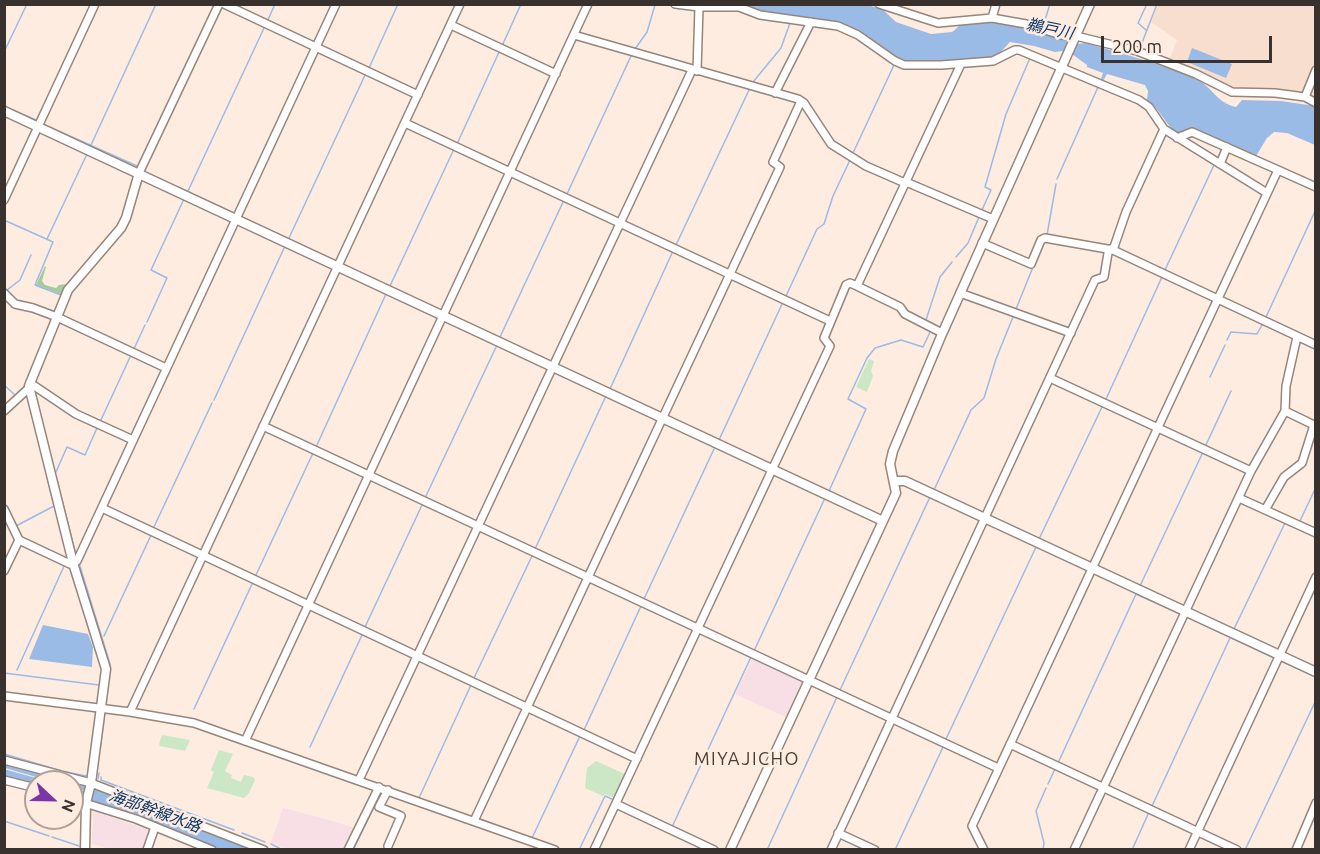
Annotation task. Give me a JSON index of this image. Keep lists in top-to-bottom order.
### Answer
{
  "districts": ["MIYAJICHO"],
  "water": ["鵜戸川", "海部幹線水路"],
  "scale_bar": "200 m",
  "north": "right"
}
